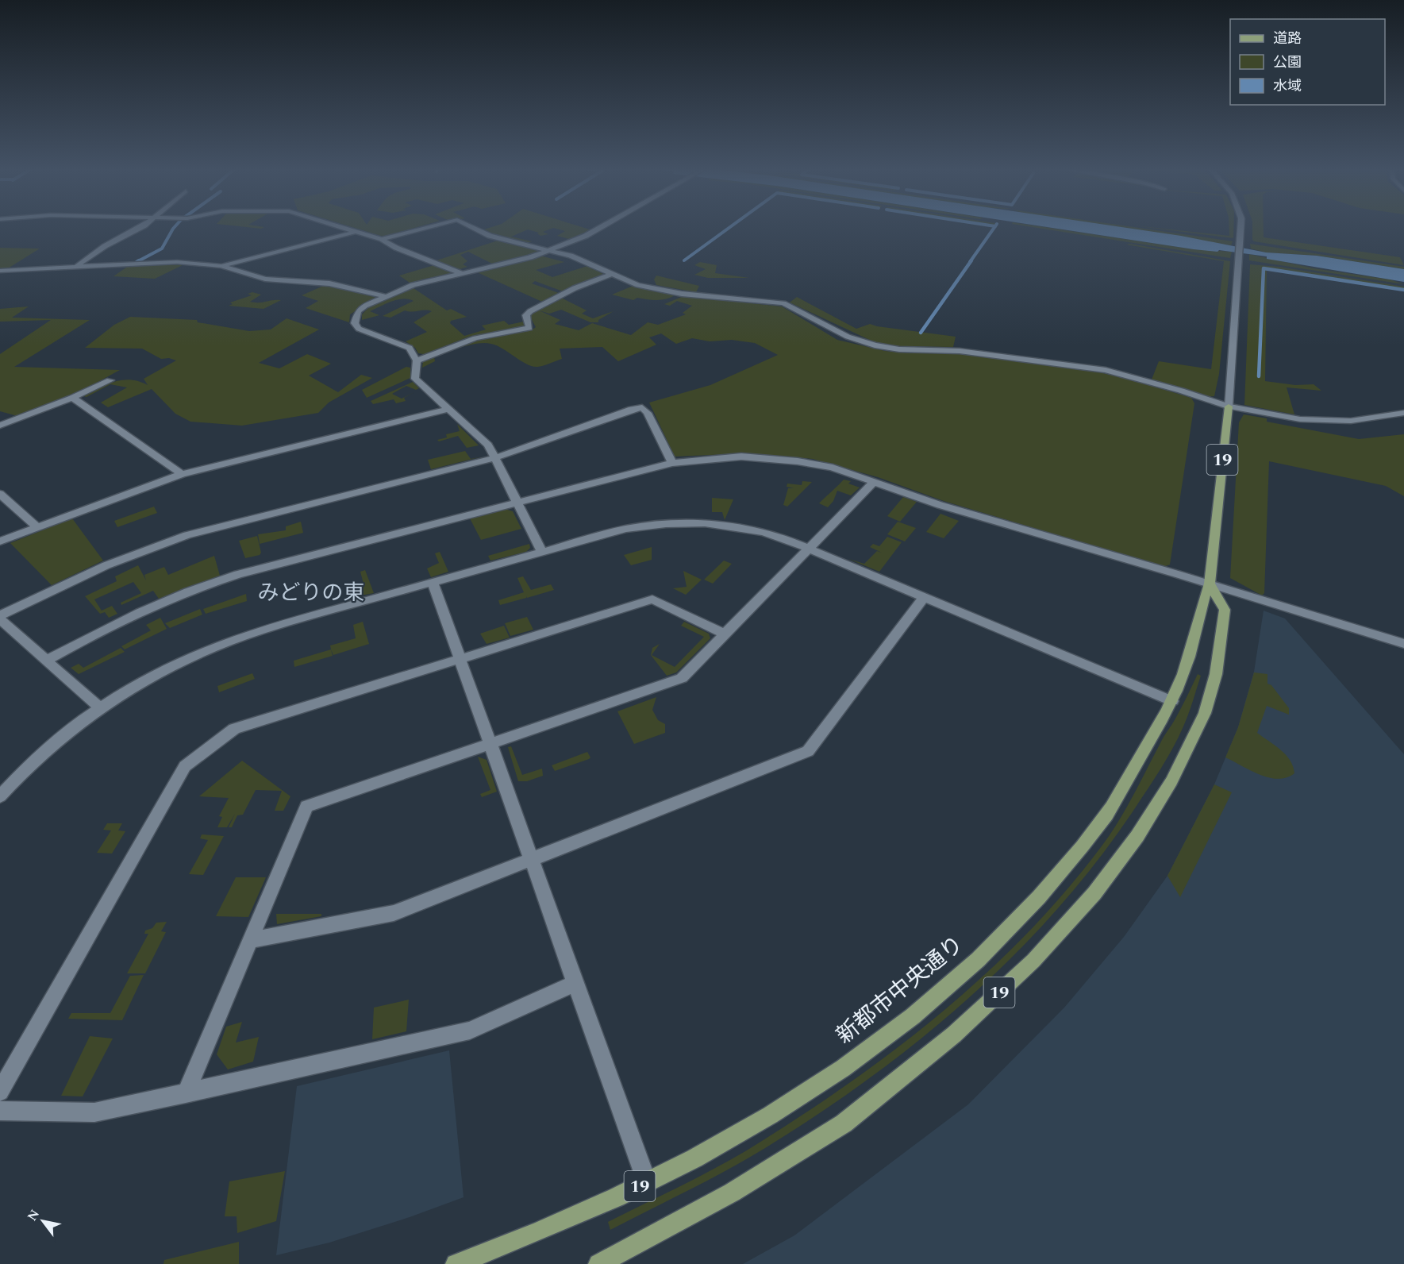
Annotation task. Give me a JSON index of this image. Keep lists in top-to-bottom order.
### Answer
{
  "streets": {
    "main road": ["19", "新都市中央通り"]
  },
  "crossings": [
    ["19", "新都市中央通り"]
  ],
  "districts": ["みどりの東"],
  "legend": ["道路", "公園", "水域"],
  "north": "top left"
}
